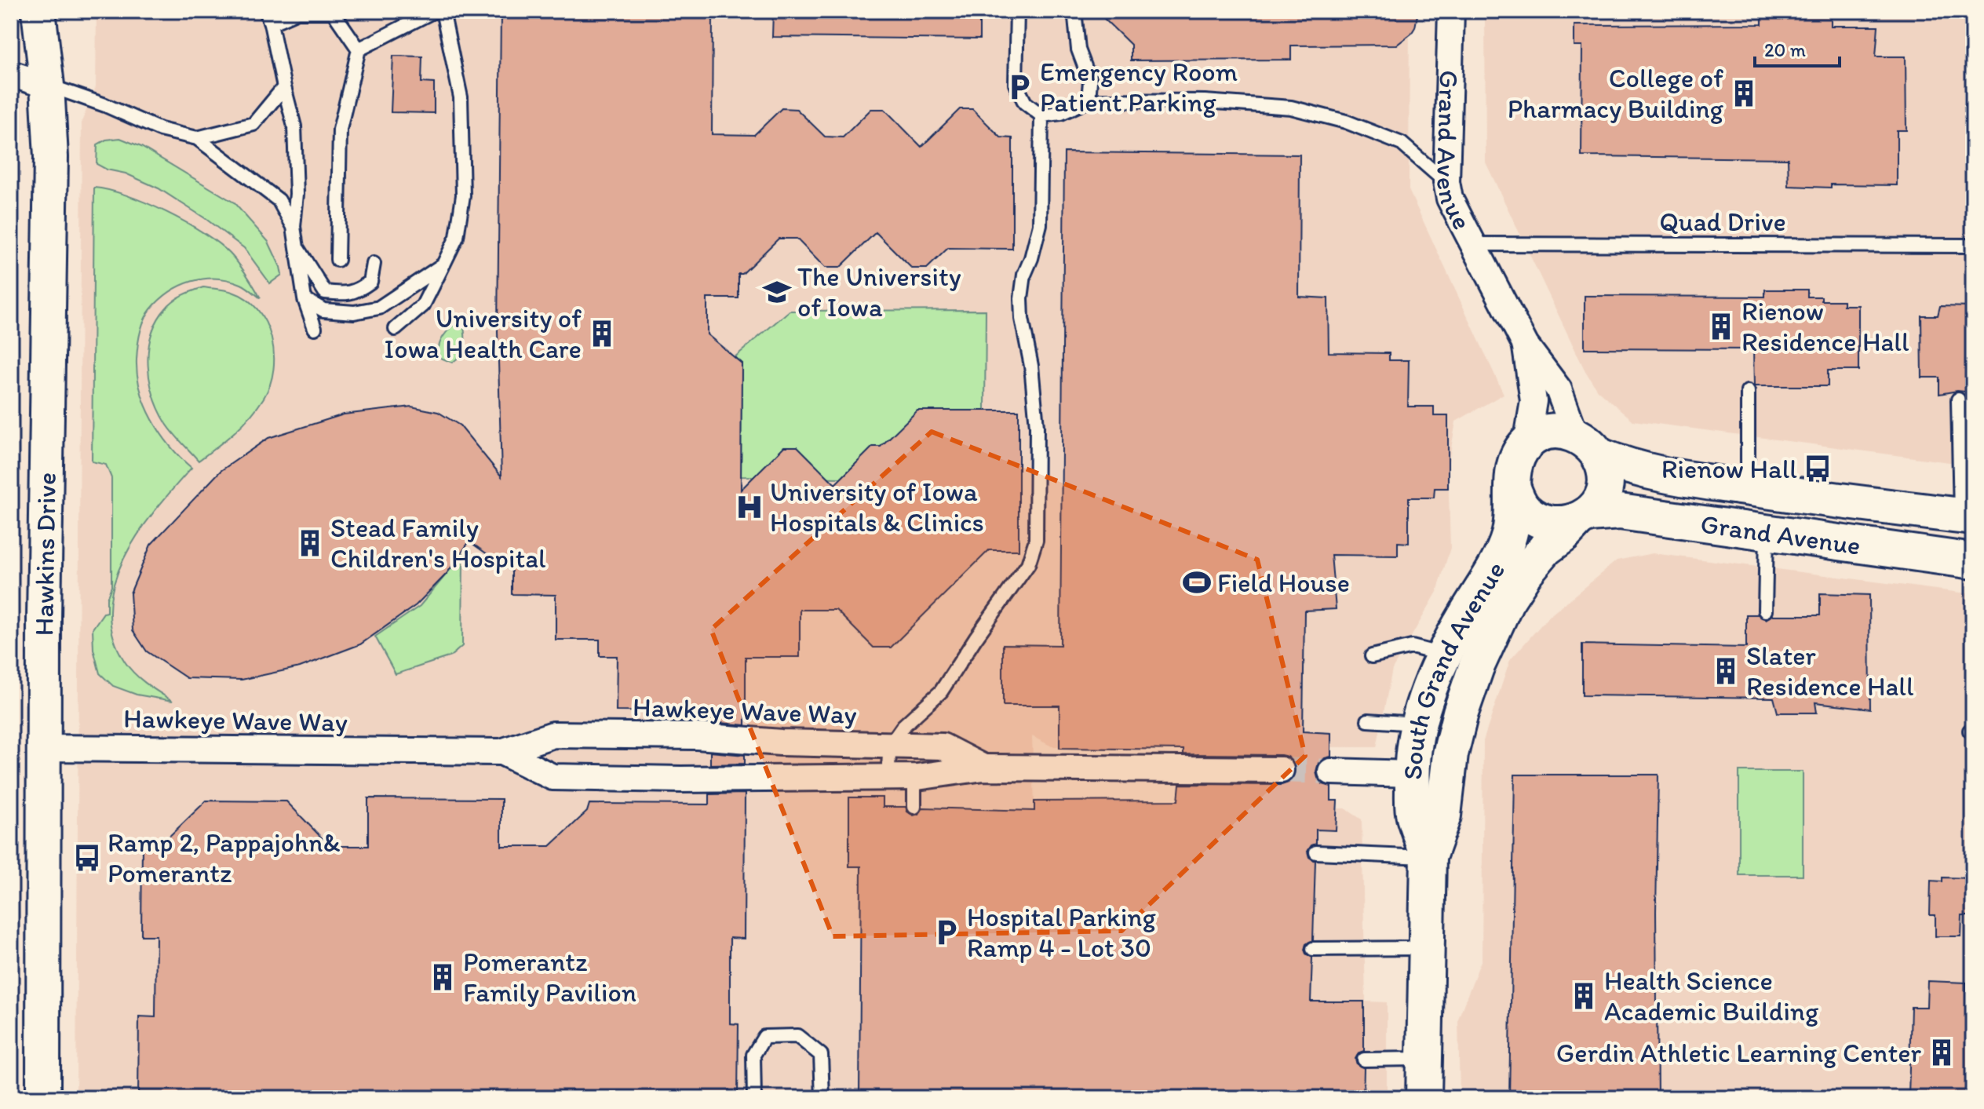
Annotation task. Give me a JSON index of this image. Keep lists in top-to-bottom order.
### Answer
{
  "streets": {
    "main road": ["Grand Avenue", "South Grand Avenue"],
    "street": ["Hawkins Drive", "Hawkeye Wave Way"],
    "lane": ["Quad Drive"]
  },
  "crossings": [
    ["Grand Avenue", "Quad Drive"],
    ["Grand Avenue", "South Grand Avenue"],
    ["Hawkins Drive", "Hawkeye Wave Way"]
  ],
  "places": {
    "parking": ["Emergency Room Patient Parking", "Hospital Parking Ramp 4 - Lot 30"],
    "building": [
      "College of Pharmacy Building",
      "Rienow Residence Hall",
      "University of Iowa Health Care",
      "Stead Family Children's Hospital",
      "Slater Residence Hall",
      "Pomerantz Family Pavilion",
      "Health Science Academic Building",
      "Gerdin Athletic Learning Center"
    ],
    "school or university": ["The University of Iowa"],
    "bus stop": ["Rienow Hall", "Ramp 2, Pappajohn& Pomerantz"],
    "hospital": ["University of Iowa Hospitals & Clinics"],
    "sports": ["Field House"]
  },
  "scale_bar": "20 m"
}
